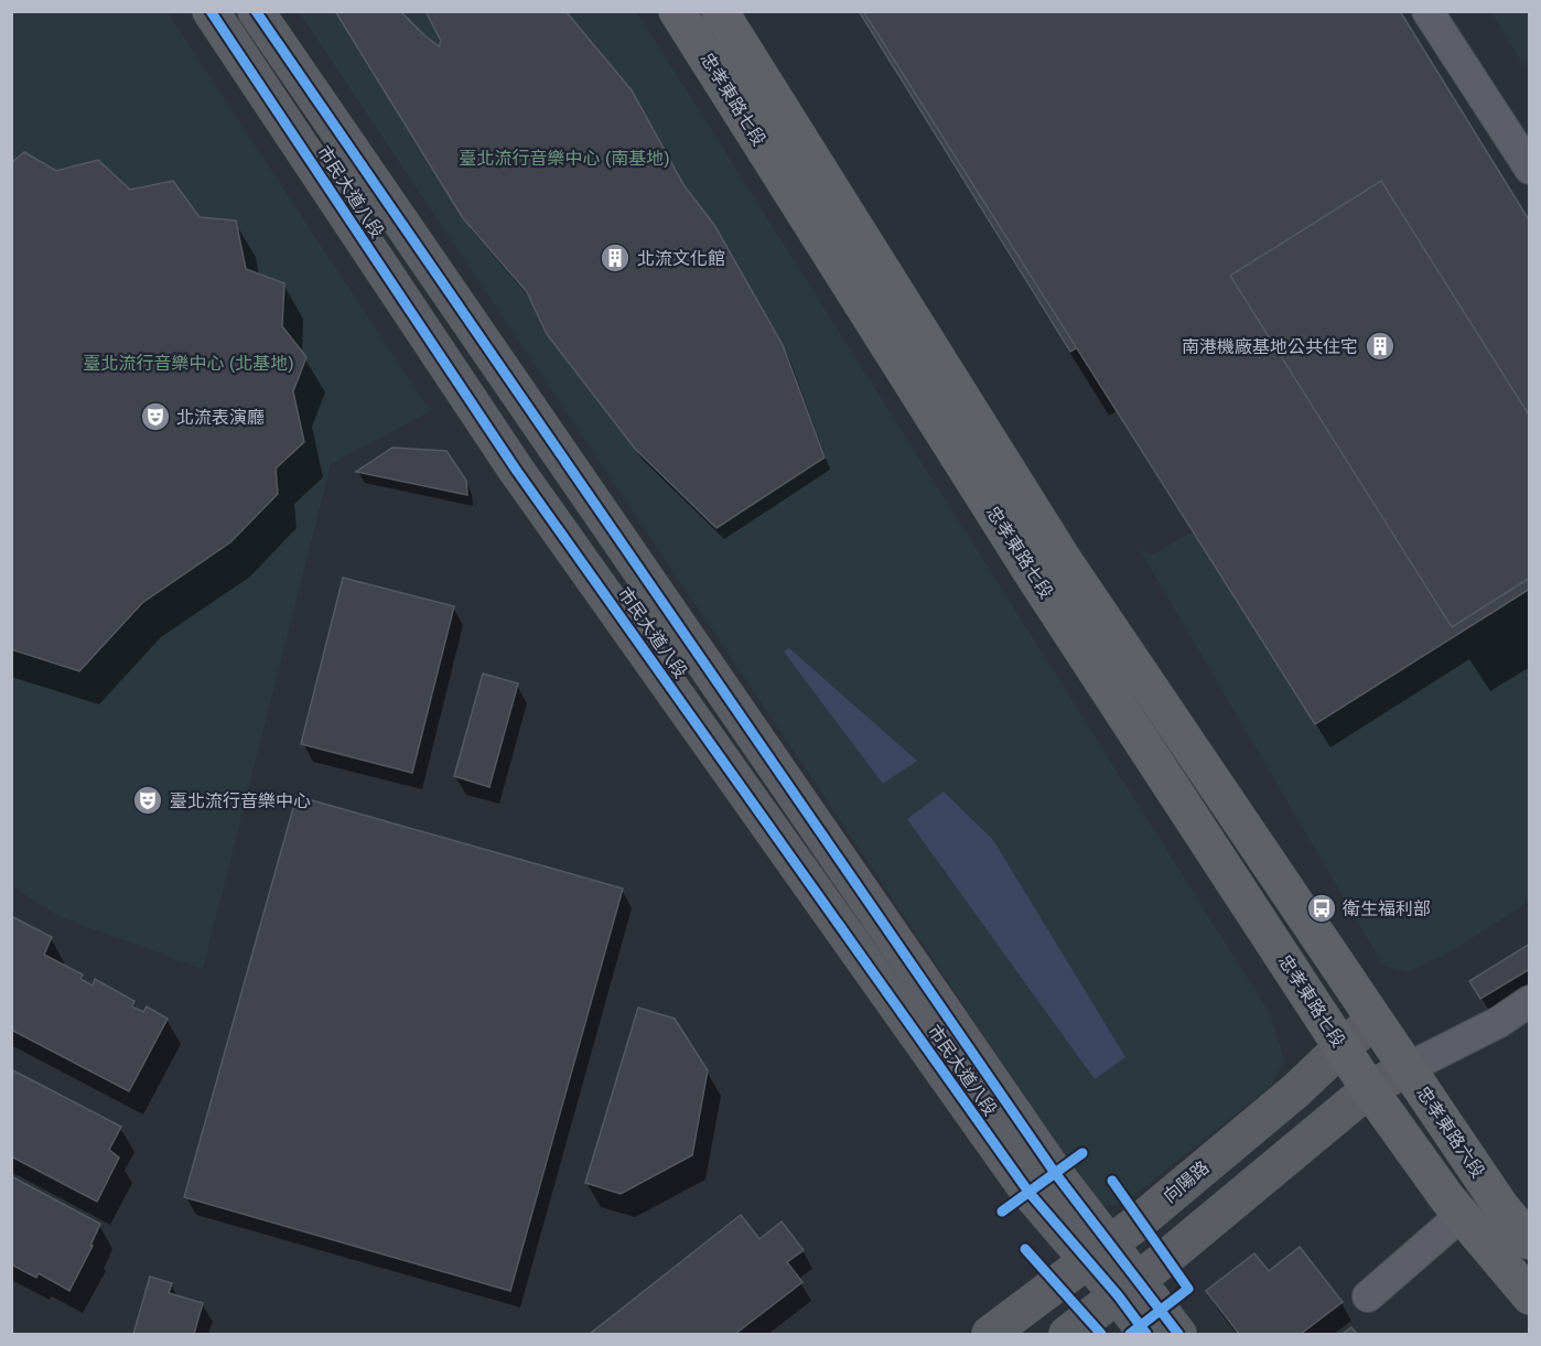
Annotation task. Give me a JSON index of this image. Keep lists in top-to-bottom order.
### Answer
{
  "streets": {
    "main road": ["忠孝東路七段", "忠孝東路六段"],
    "street": ["市民大道八段", "向陽路"]
  },
  "crossings": [
    ["忠孝東路七段", "忠孝東路六段"],
    ["忠孝東路七段", "向陽路"],
    ["市民大道八段", "向陽路"],
    ["忠孝東路六段", "向陽路"]
  ],
  "parks": ["臺北流行音樂中心 (南基地)", "臺北流行音樂中心 (北基地)"],
  "places": {
    "building": ["北流文化館", "南港機廠基地公共住宅"],
    "theatre": ["北流表演廳", "臺北流行音樂中心"],
    "bus stop": ["衛生福利部"]
  }
}
